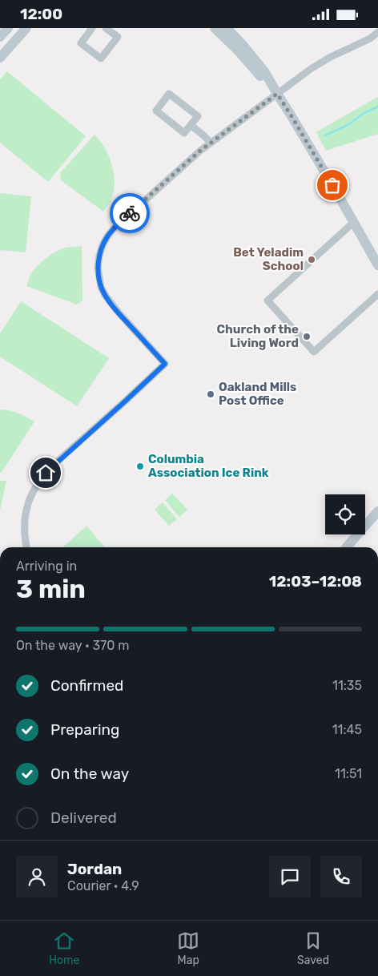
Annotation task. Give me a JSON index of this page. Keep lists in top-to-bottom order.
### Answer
{
  "places": [
    "Bet Yeladim School",
    "Church of the Living Word",
    "Oakland Mills Post Office",
    "Columbia Association Ice Rink"
  ],
  "page": {
    "status": "12:00",
    "heading": ["3 min", "Arriving in", "12:03–12:08"],
    "panel": ["Jordan", "Courier · 4.9"],
    "bar": "On the way · 370 m",
    "list": [
      ["Confirmed", "11:35"],
      ["Preparing", "11:45"],
      ["On the way", "11:51"],
      "Delivered"
    ],
    "tabs": ["Home", "Map", "Saved"]
  }
}
